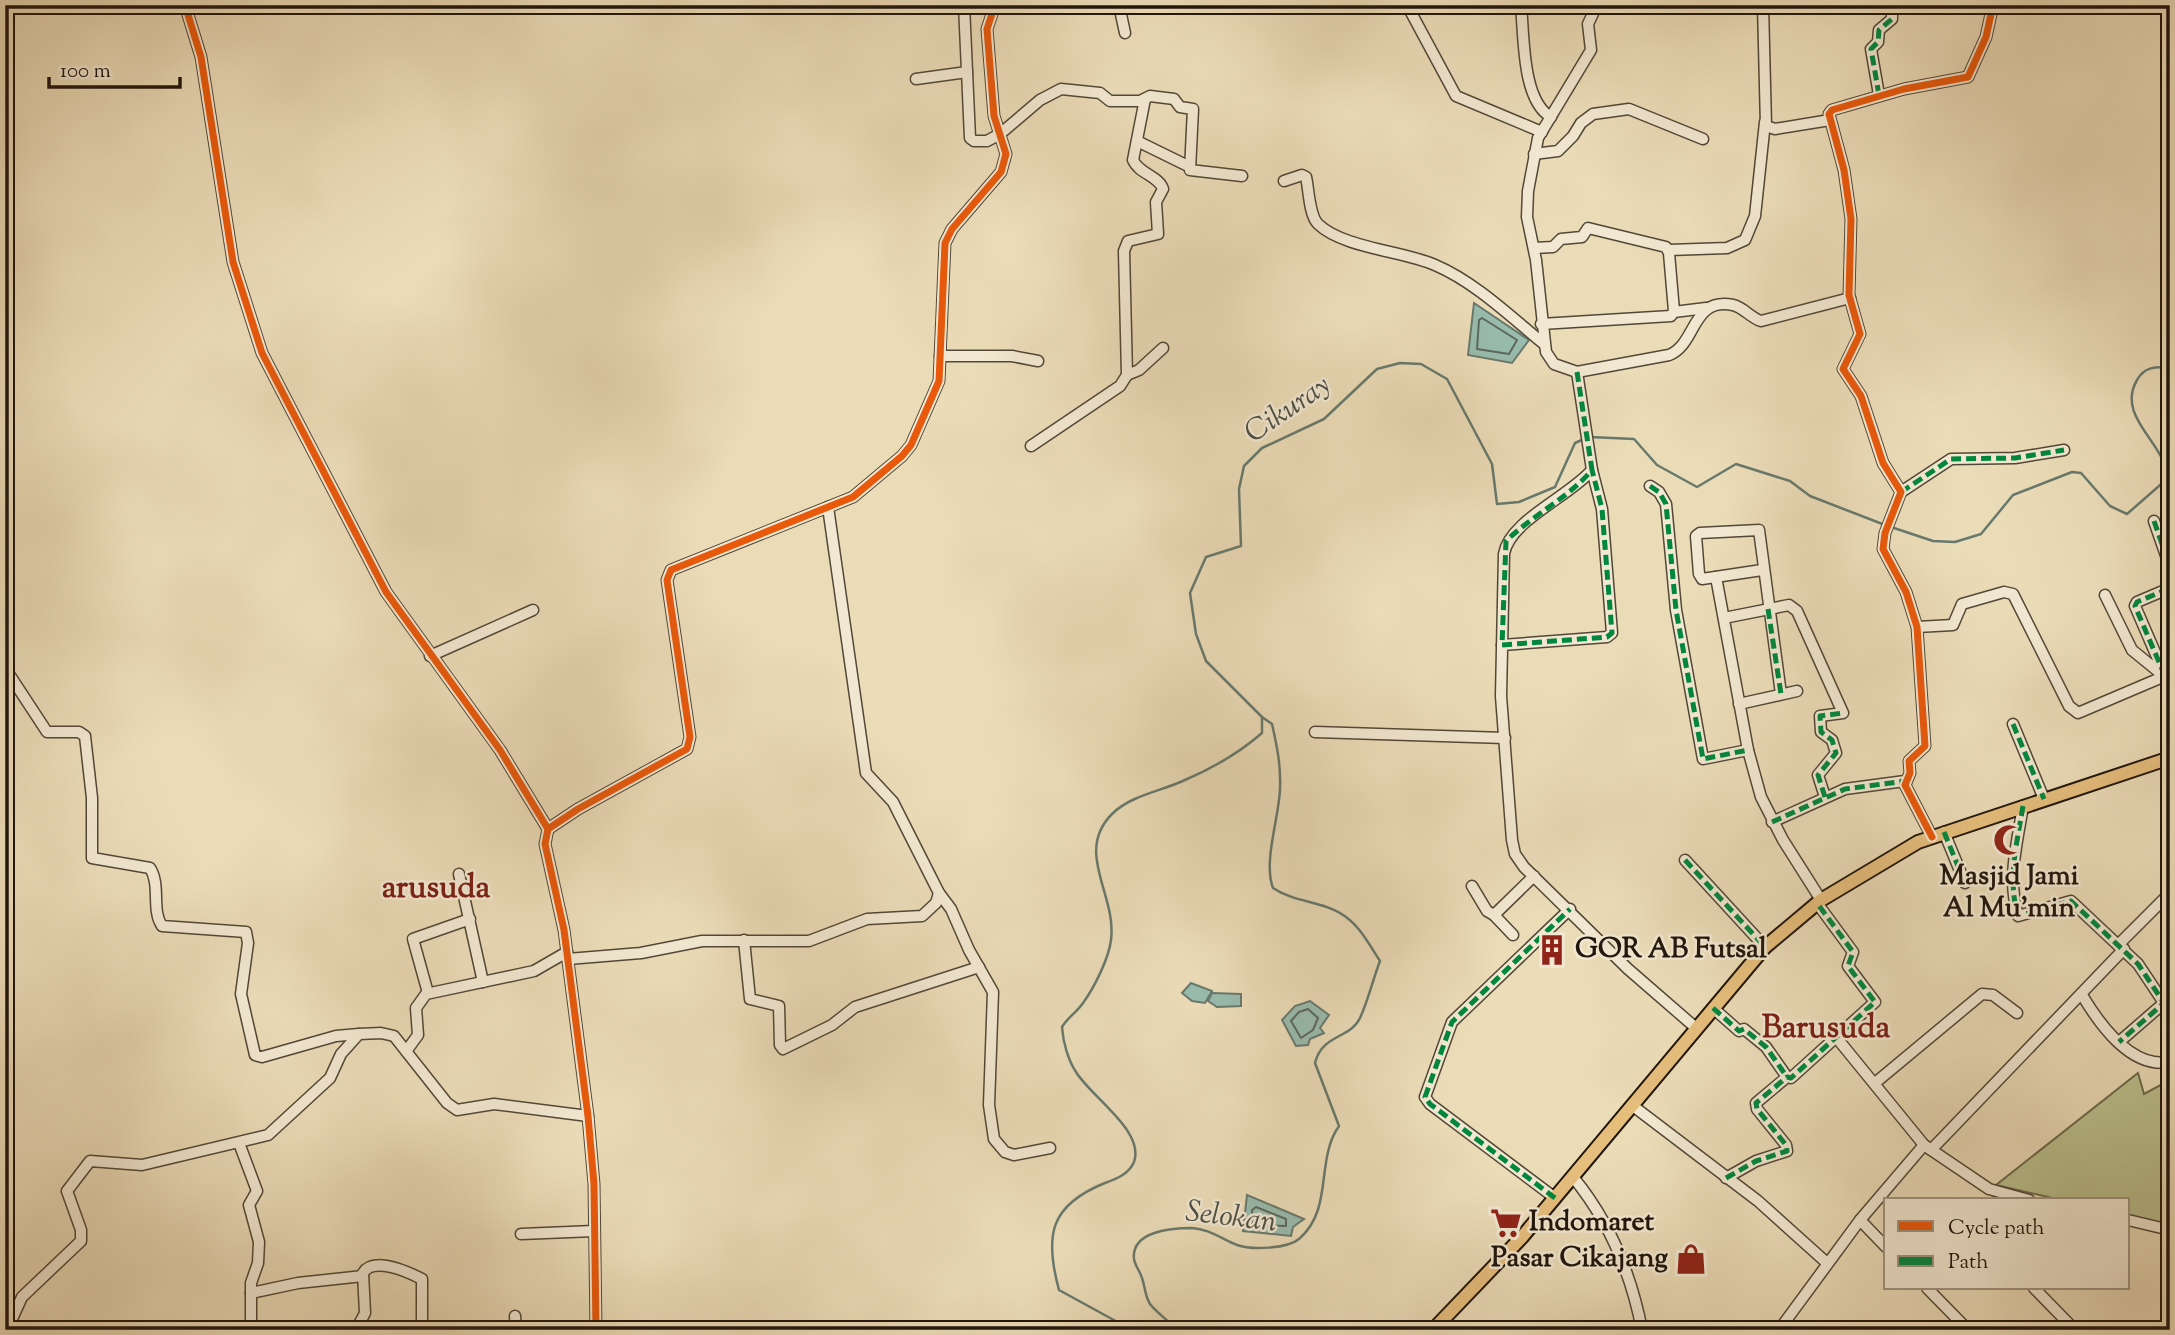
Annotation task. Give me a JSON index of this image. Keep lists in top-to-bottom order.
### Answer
{
  "districts": ["arusuda", "Barusuda"],
  "water": ["Cikuray", "Selokan"],
  "places": {
    "mosque": ["Masjid Jami Al Mu'min"],
    "building": ["GOR AB Futsal"],
    "supermarket": ["Indomaret"],
    "shop": ["Pasar Cikajang"]
  },
  "legend": ["Cycle path", "Path"],
  "scale_bar": "100 m"
}
